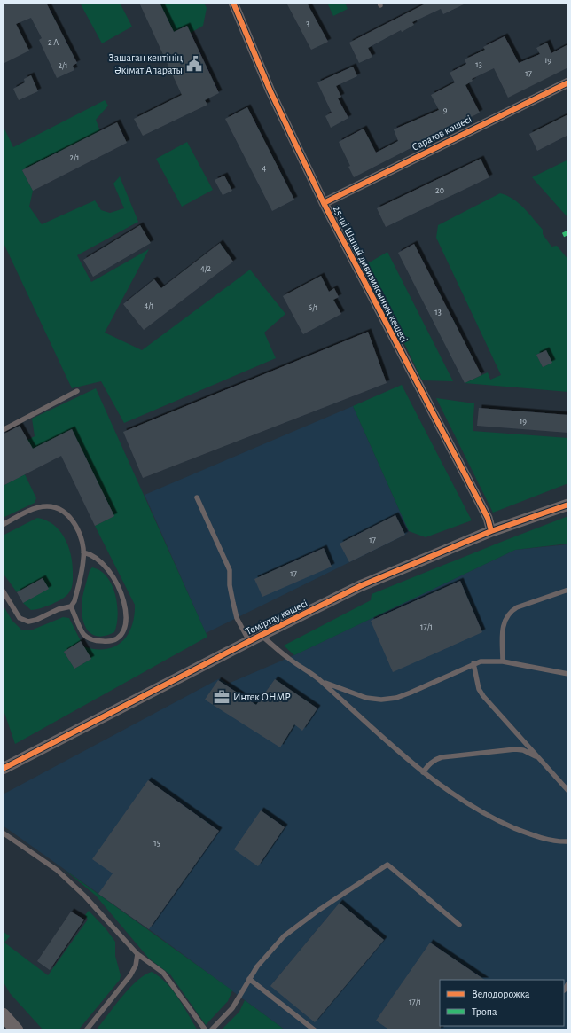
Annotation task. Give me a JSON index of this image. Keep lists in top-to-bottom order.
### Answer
{
  "streets": {
    "street": ["Саратов көшесі", "25-ші Шапай дивизиясының көшесі", "Теміртау көшесі"]
  },
  "crossings": [
    ["Саратов көшесі", "25-ші Шапай дивизиясының көшесі"],
    ["25-ші Шапай дивизиясының көшесі", "Теміртау көшесі"]
  ],
  "places": {
    "public building": ["Зашаған кентінің Әкімат Апараты"],
    "office": ["Интек ОНМР"]
  },
  "house_numbers": [
    "3",
    "2 А",
    "19",
    "13",
    "2/1",
    "17",
    "9",
    "2/1",
    "4",
    "20",
    "4/2",
    "4/1",
    "6/1",
    "13",
    "19",
    "17",
    "17",
    "17/1",
    "15",
    "17/1"
  ],
  "legend": ["Велодорожка", "Тропа"]
}
